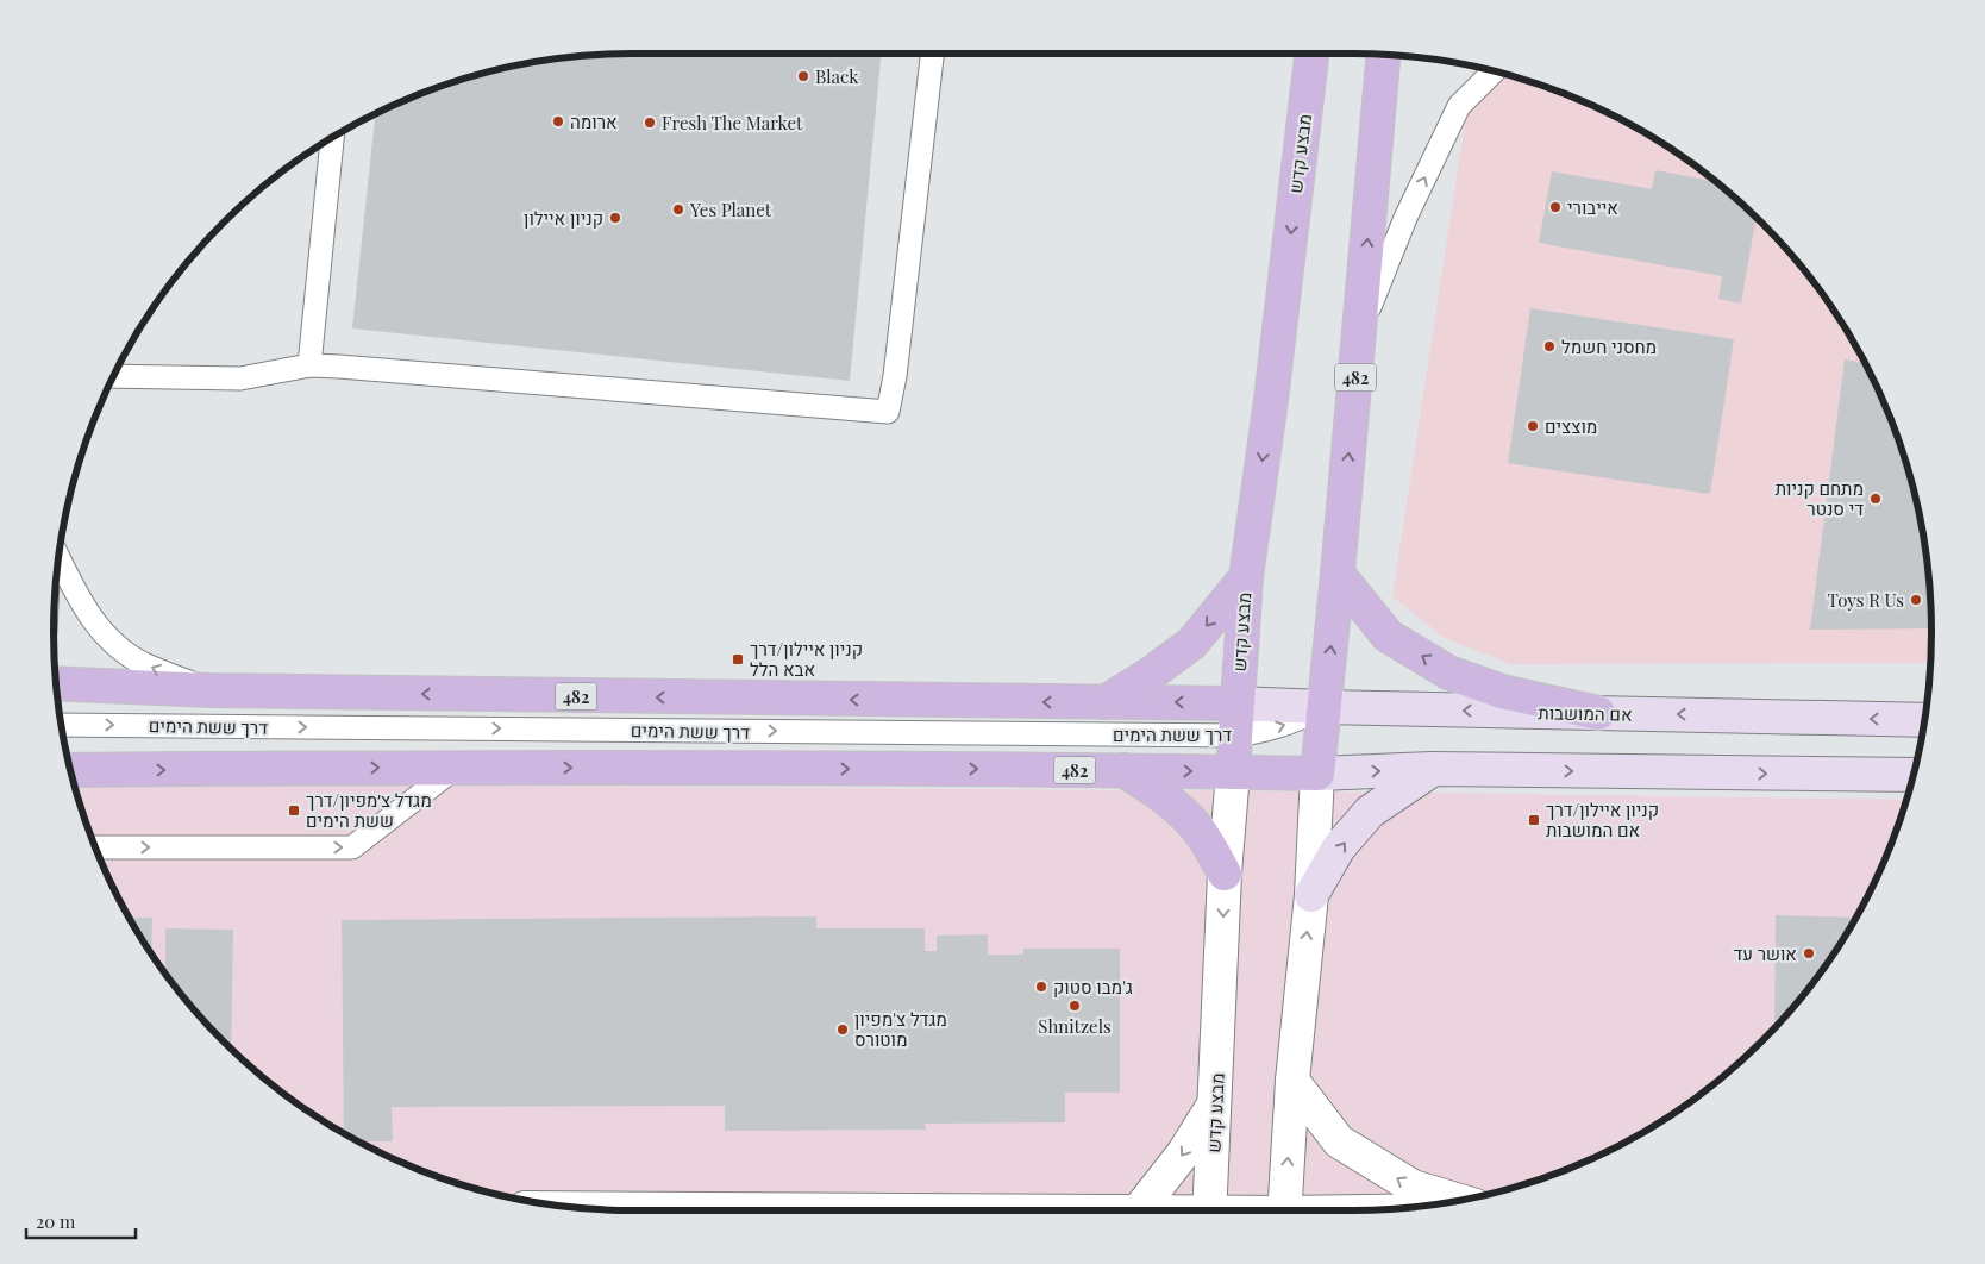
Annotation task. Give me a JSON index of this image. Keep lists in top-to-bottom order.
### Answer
{
  "streets": {
    "main road": [
      "מבצע קדש",
      "482",
      "אם המושבות",
      "דרך ששת הימים"
    ]
  },
  "crossings": [
    ["מבצע קדש", "אם המושבות"],
    ["מבצע קדש", "דרך ששת הימים"],
    ["482", "אם המושבות"],
    ["482", "דרך ששת הימים"],
    ["אם המושבות", "דרך ששת הימים"]
  ],
  "places": {
    "other": [
      "Black",
      "ארומה",
      "Fresh The Market",
      "אייבורי",
      "Yes Planet",
      "קניון איילון",
      "מחסני חשמל",
      "מוצצים",
      "מתחם קניות די סנטר",
      "Toys R Us",
      "אושר עד",
      "ג'מבו סטוק",
      "Shnitzels",
      "מגדל צ'מפיון מוטורס"
    ],
    "transit": ["קניון איילון/דרך אבא הלל", "מגדל צ׳מפיון/דרך ששת הימים", "קניון איילון/דרך אם המושבות"]
  },
  "scale_bar": "20 m"
}
